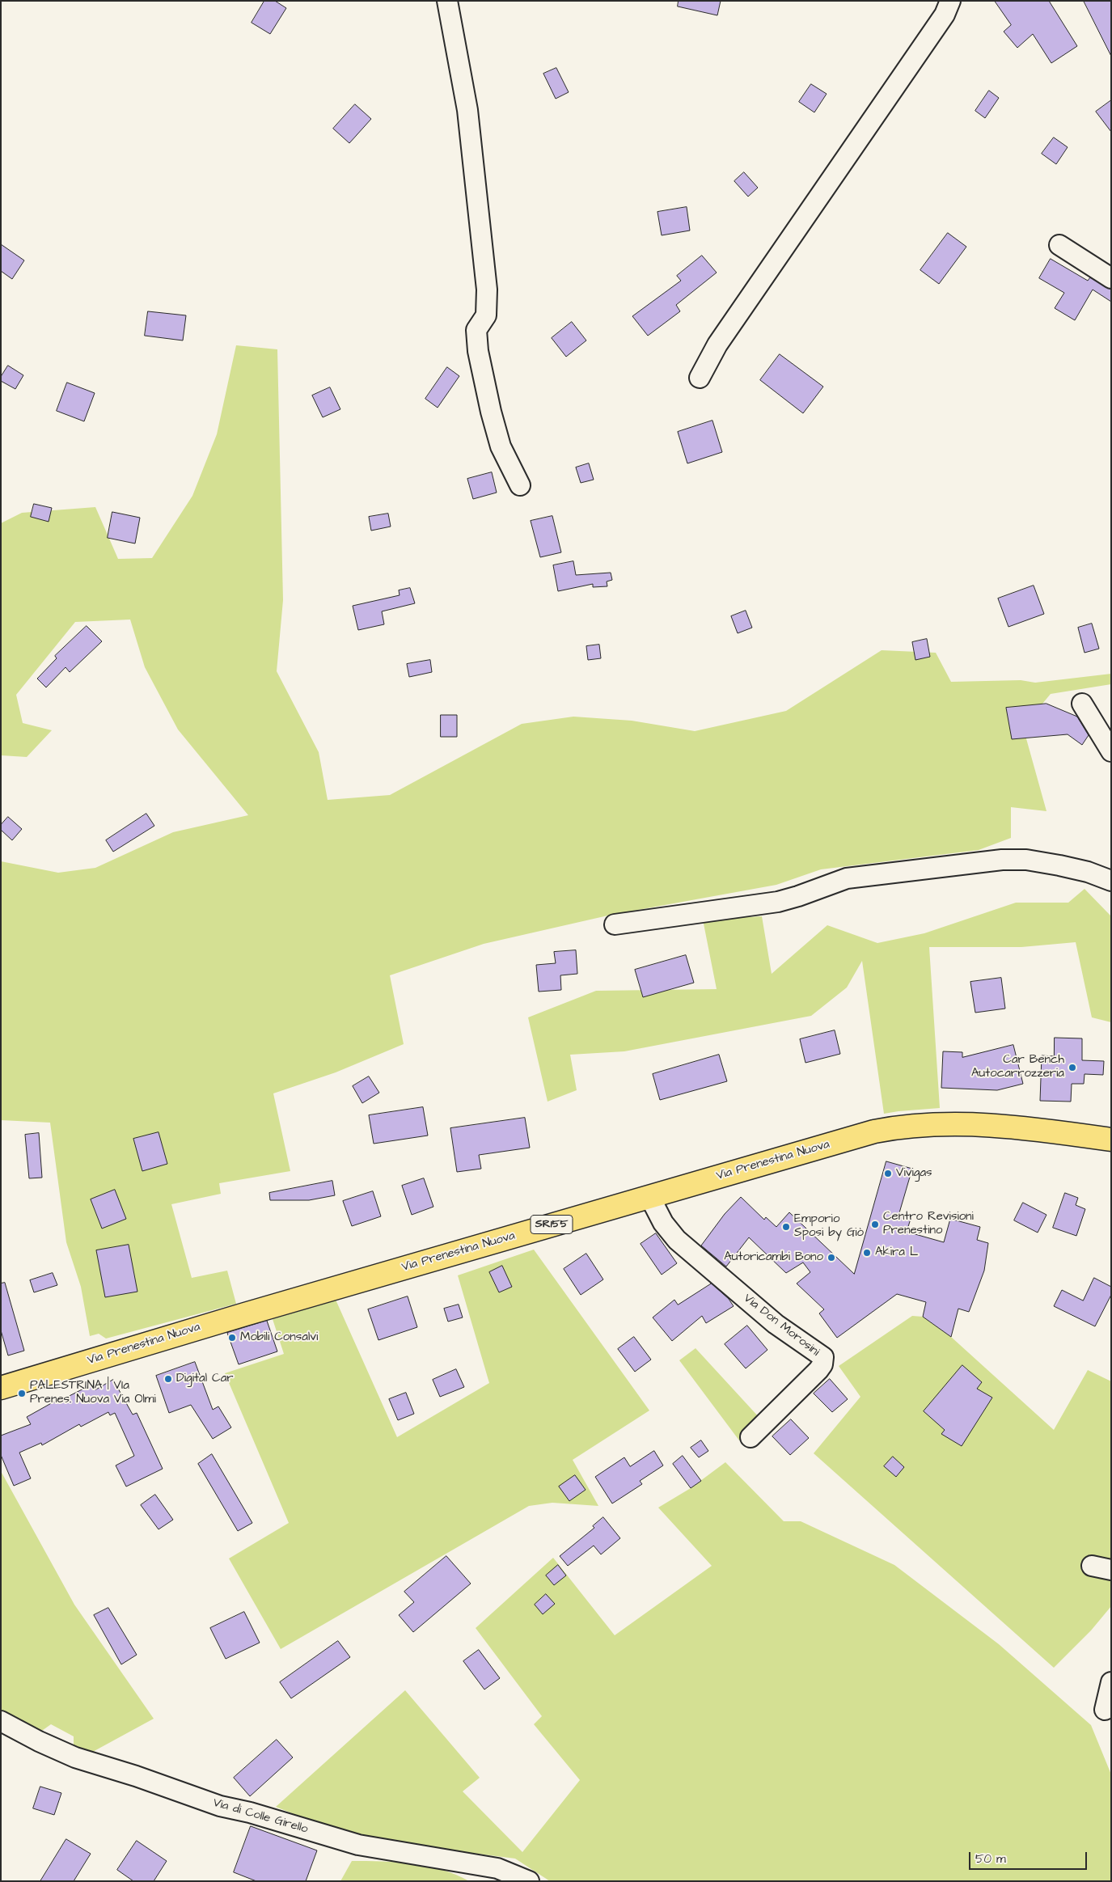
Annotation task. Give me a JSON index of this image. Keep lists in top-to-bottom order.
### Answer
{
  "streets": {
    "main road": ["Via Prenestina Nuova", "SR155"],
    "street": ["Via Don Morosini", "Via di Colle Girello"]
  },
  "crossings": [
    ["Via Prenestina Nuova", "Via Don Morosini"]
  ],
  "places": [
    "Car Bench Autocarrozzeria",
    "Vivigas",
    "Centro Revisioni Prenestino",
    "Emporio Sposi by Giò",
    "Akira L",
    "Autoricambi Bono",
    "Mobili Consalvi",
    "Digital Car",
    "PALESTRINA | VIa Prenes. Nuova Via Olmi"
  ],
  "scale_bar": "50 m"
}
